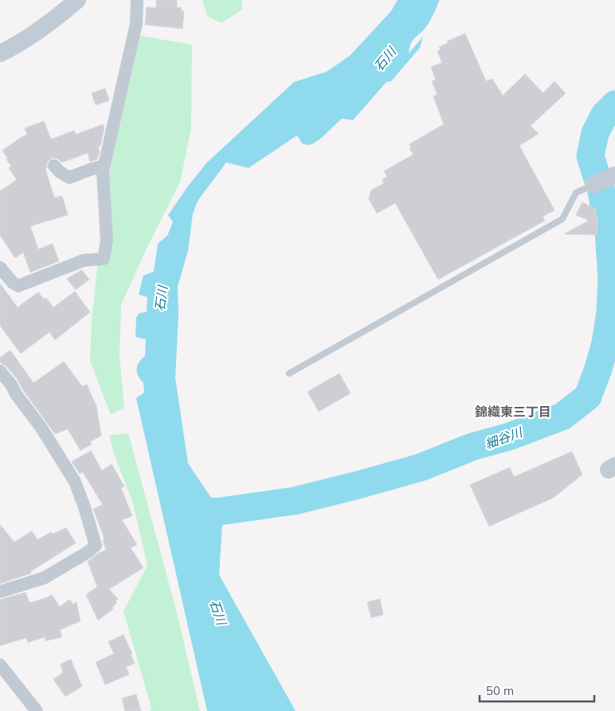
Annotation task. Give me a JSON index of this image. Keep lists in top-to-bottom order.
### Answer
{
  "districts": ["錦織東三丁目"],
  "water": ["石川", "細谷川"],
  "scale_bar": "50 m"
}
